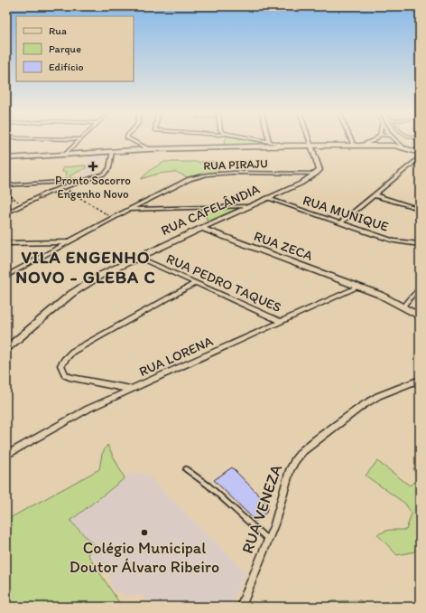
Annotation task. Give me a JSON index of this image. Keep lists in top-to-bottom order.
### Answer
{
  "streets": {
    "street": [
      "RUA PIRAJU",
      "RUA CAFELÂNDIA",
      "RUA MUNIQUE",
      "RUA ZECA",
      "RUA PEDRO TAQUES",
      "RUA LORENA",
      "RUA VENEZA"
    ]
  },
  "crossings": [
    ["RUA PIRAJU", "RUA CAFELÂNDIA"],
    ["RUA CAFELÂNDIA", "RUA MUNIQUE"],
    ["RUA CAFELÂNDIA", "RUA ZECA"],
    ["RUA CAFELÂNDIA", "RUA PEDRO TAQUES"],
    ["RUA ZECA", "RUA LORENA"],
    ["RUA PEDRO TAQUES", "RUA LORENA"]
  ],
  "districts": ["VILA ENGENHO NOVO - GLEBA C"],
  "places": {
    "health": ["Pronto Socorro Engenho Novo"],
    "other": ["Colégio Municipal Doutor Álvaro Ribeiro"]
  },
  "legend": ["Rua", "Parque", "Edifício"]
}
